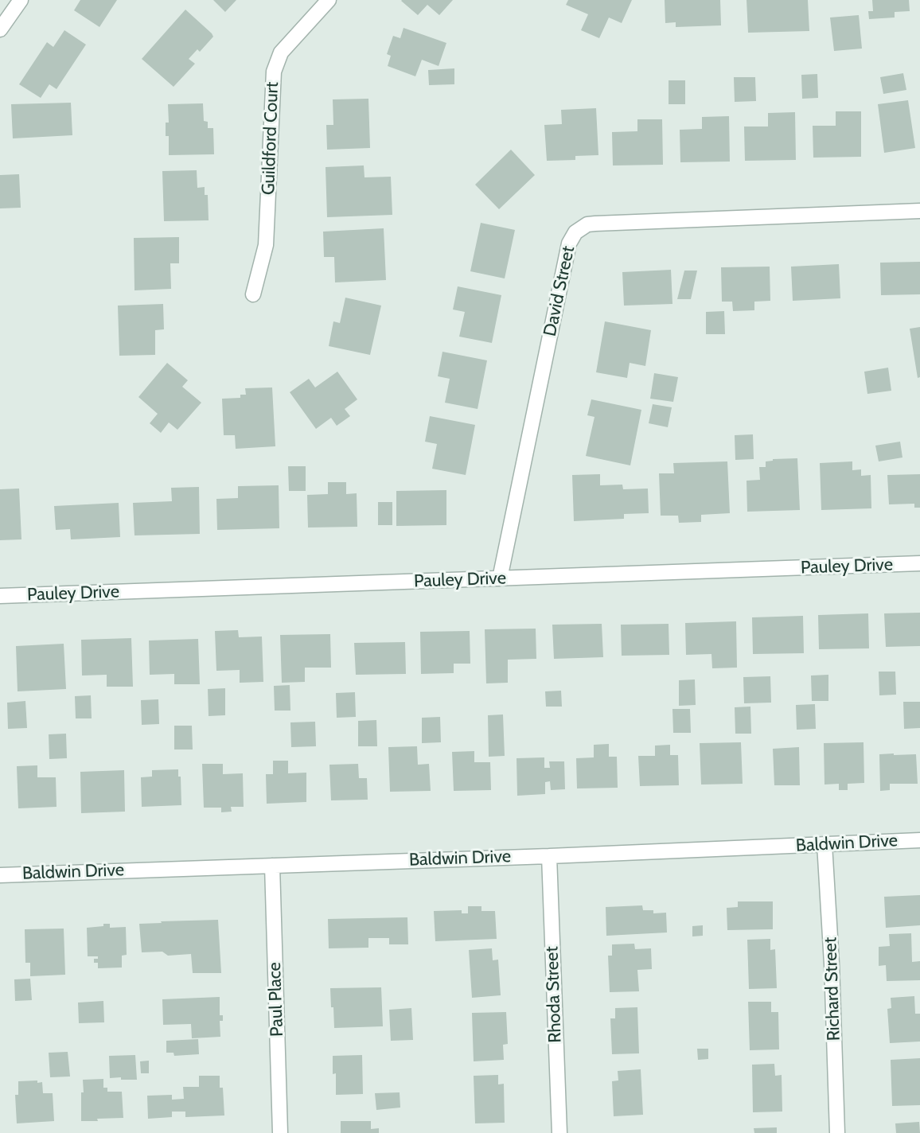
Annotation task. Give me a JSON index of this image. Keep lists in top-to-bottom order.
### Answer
{
  "streets": {
    "street": [
      "Guildford Court",
      "David Street",
      "Pauley Drive",
      "Baldwin Drive",
      "Richard Street",
      "Rhoda Street",
      "Paul Place"
    ]
  },
  "crossings": [
    ["David Street", "Pauley Drive"],
    ["Baldwin Drive", "Richard Street"],
    ["Baldwin Drive", "Rhoda Street"],
    ["Baldwin Drive", "Paul Place"]
  ]
}
